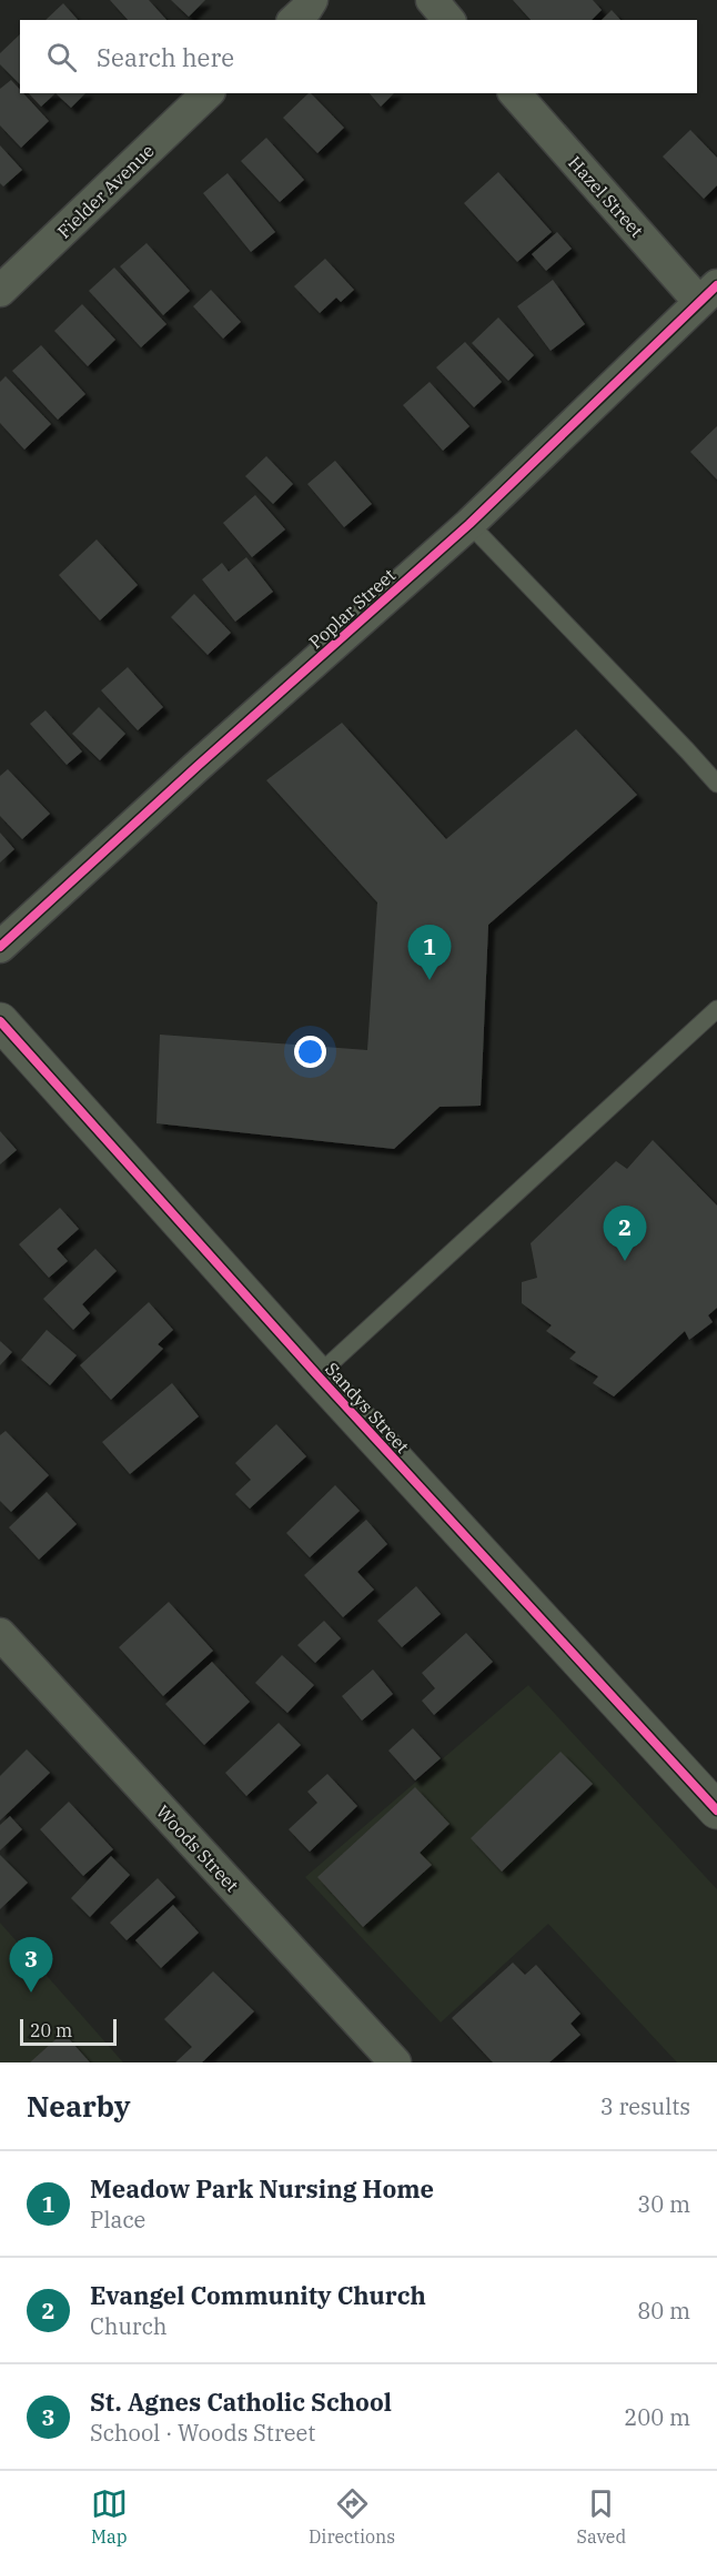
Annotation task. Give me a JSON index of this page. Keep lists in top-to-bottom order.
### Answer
{
  "streets": {
    "street": [
      "Fielder Avenue",
      "Hazel Street",
      "Poplar Street",
      "Sandys Street",
      "Woods Street"
    ]
  },
  "crossings": [
    ["Hazel Street", "Poplar Street"]
  ],
  "scale_bar": "20 m",
  "page": {
    "search": "Search here",
    "pins": ["1", "2", "3"],
    "scale": "20 m",
    "heading": ["Nearby", "3 results"],
    "list": [
      {
        "mark": "1",
        "name": "Meadow Park Nursing Home",
        "note": "Place",
        "value": "30 m"
      },
      {
        "mark": "2",
        "name": "Evangel Community Church",
        "note": "Church",
        "value": "80 m"
      },
      {
        "mark": "3",
        "name": "St. Agnes Catholic School",
        "note": "School · Woods Street",
        "value": "200 m"
      }
    ],
    "nav": ["Map", "Directions", "Saved"]
  }
}
